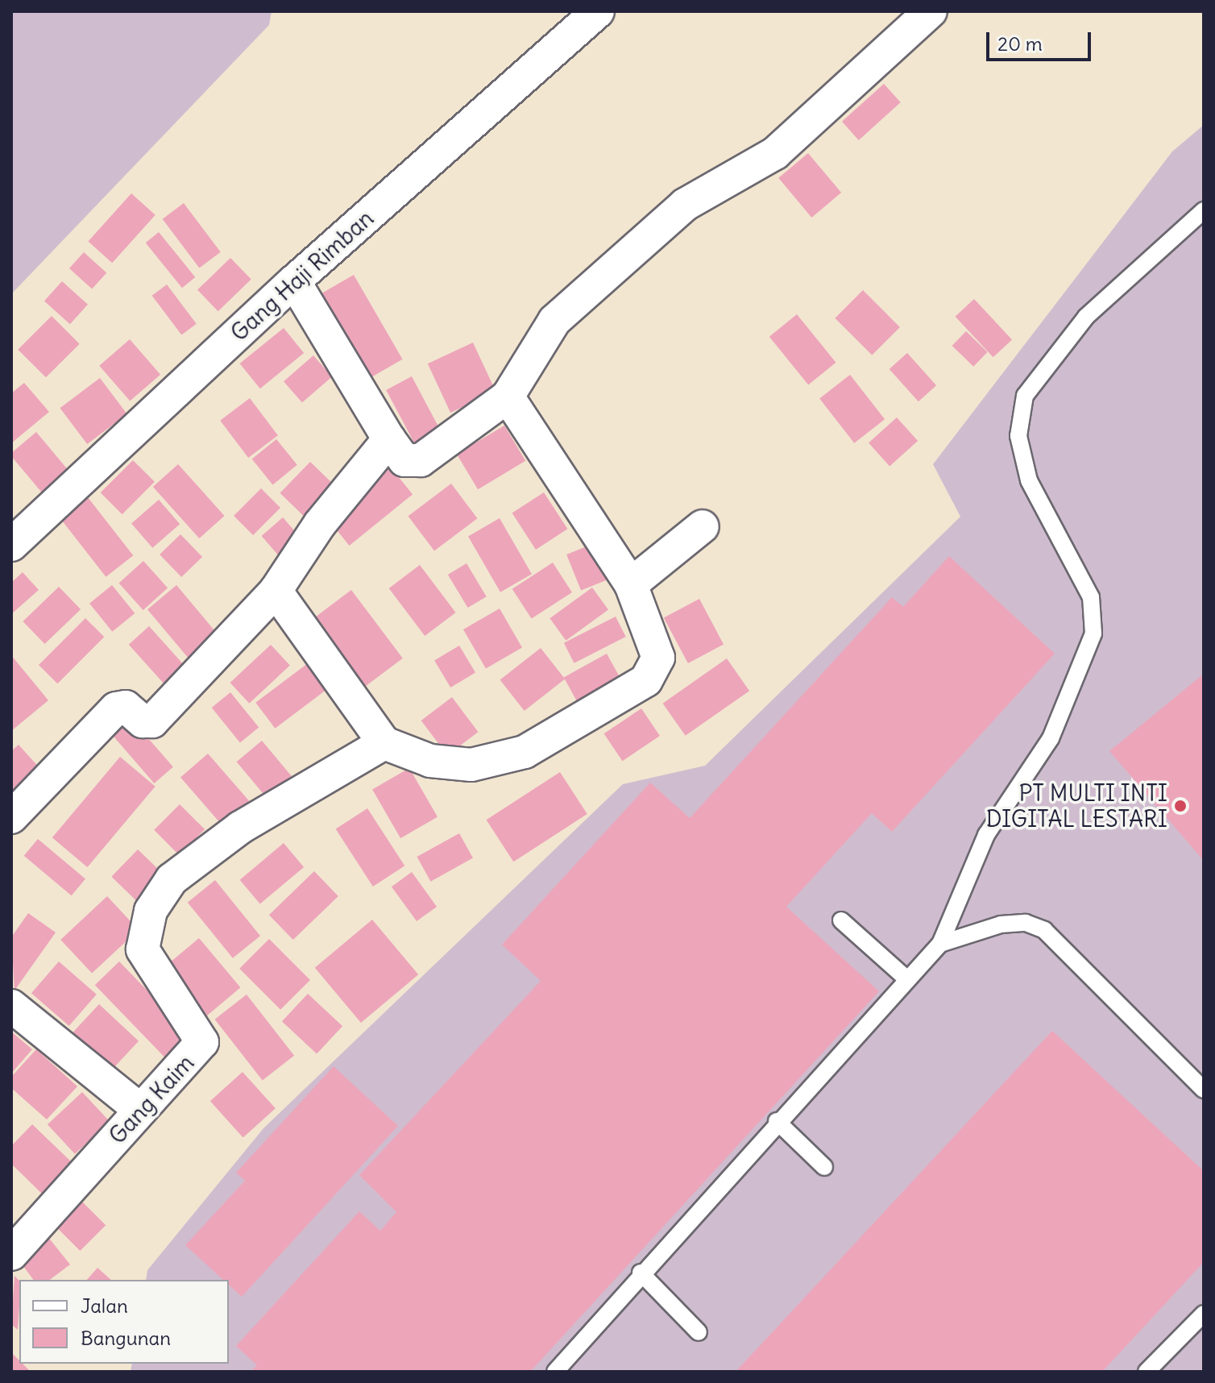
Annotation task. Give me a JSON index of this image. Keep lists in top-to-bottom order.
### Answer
{
  "streets": {
    "street": ["Gang Haji Rimban", "Gang Kaim"]
  },
  "places": ["PT MULTI INTI DIGITAL LESTARI"],
  "legend": ["Jalan", "Bangunan"],
  "scale_bar": "20 m"
}
